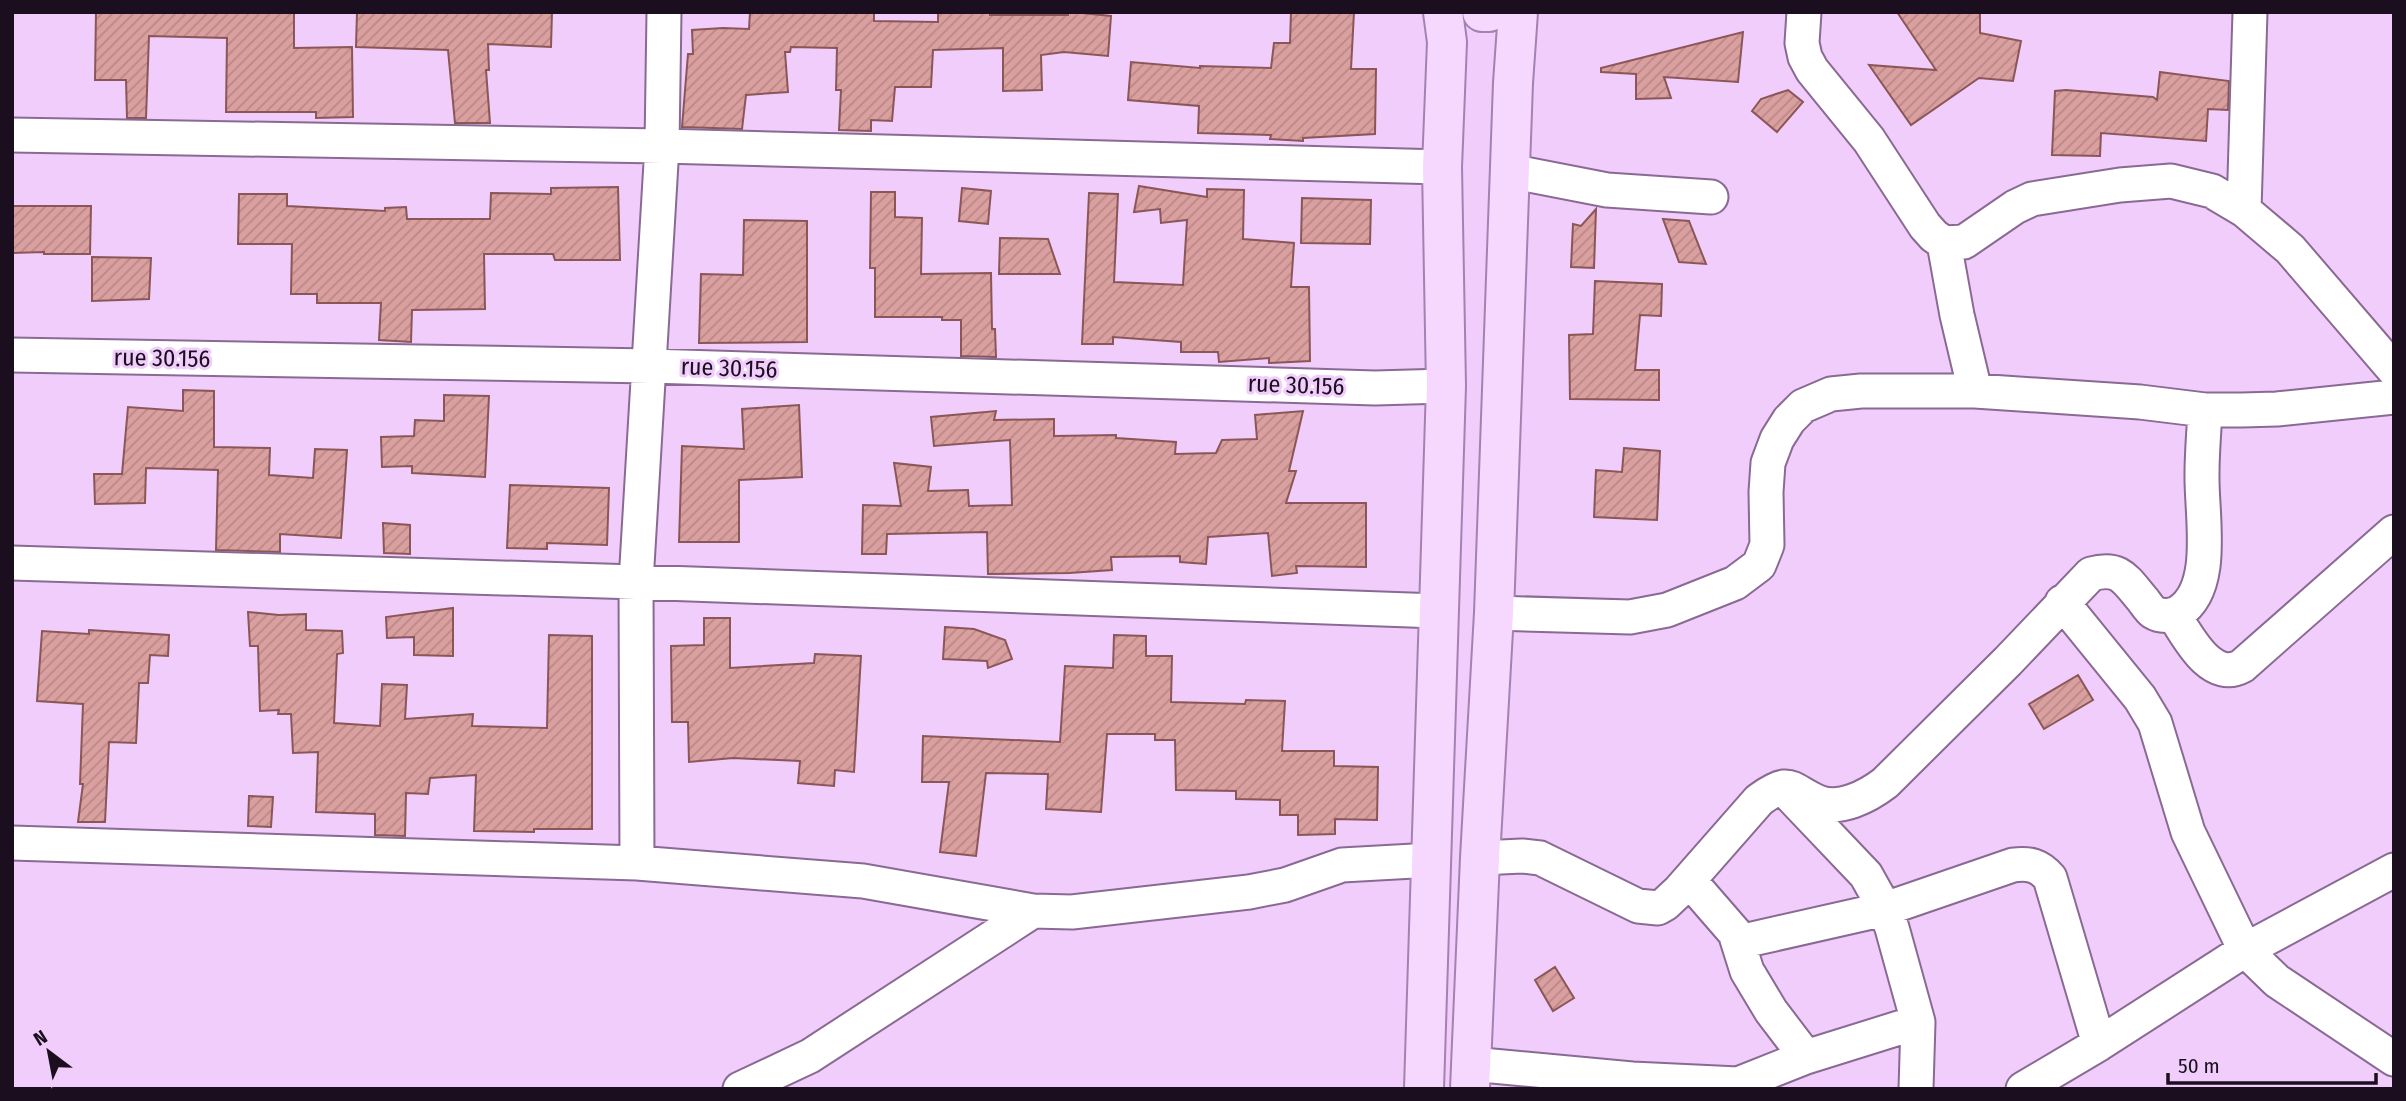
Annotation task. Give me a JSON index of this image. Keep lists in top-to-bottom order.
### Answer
{
  "streets": {
    "street": ["rue 30.156"]
  },
  "scale_bar": "50 m",
  "north": "top left"
}
